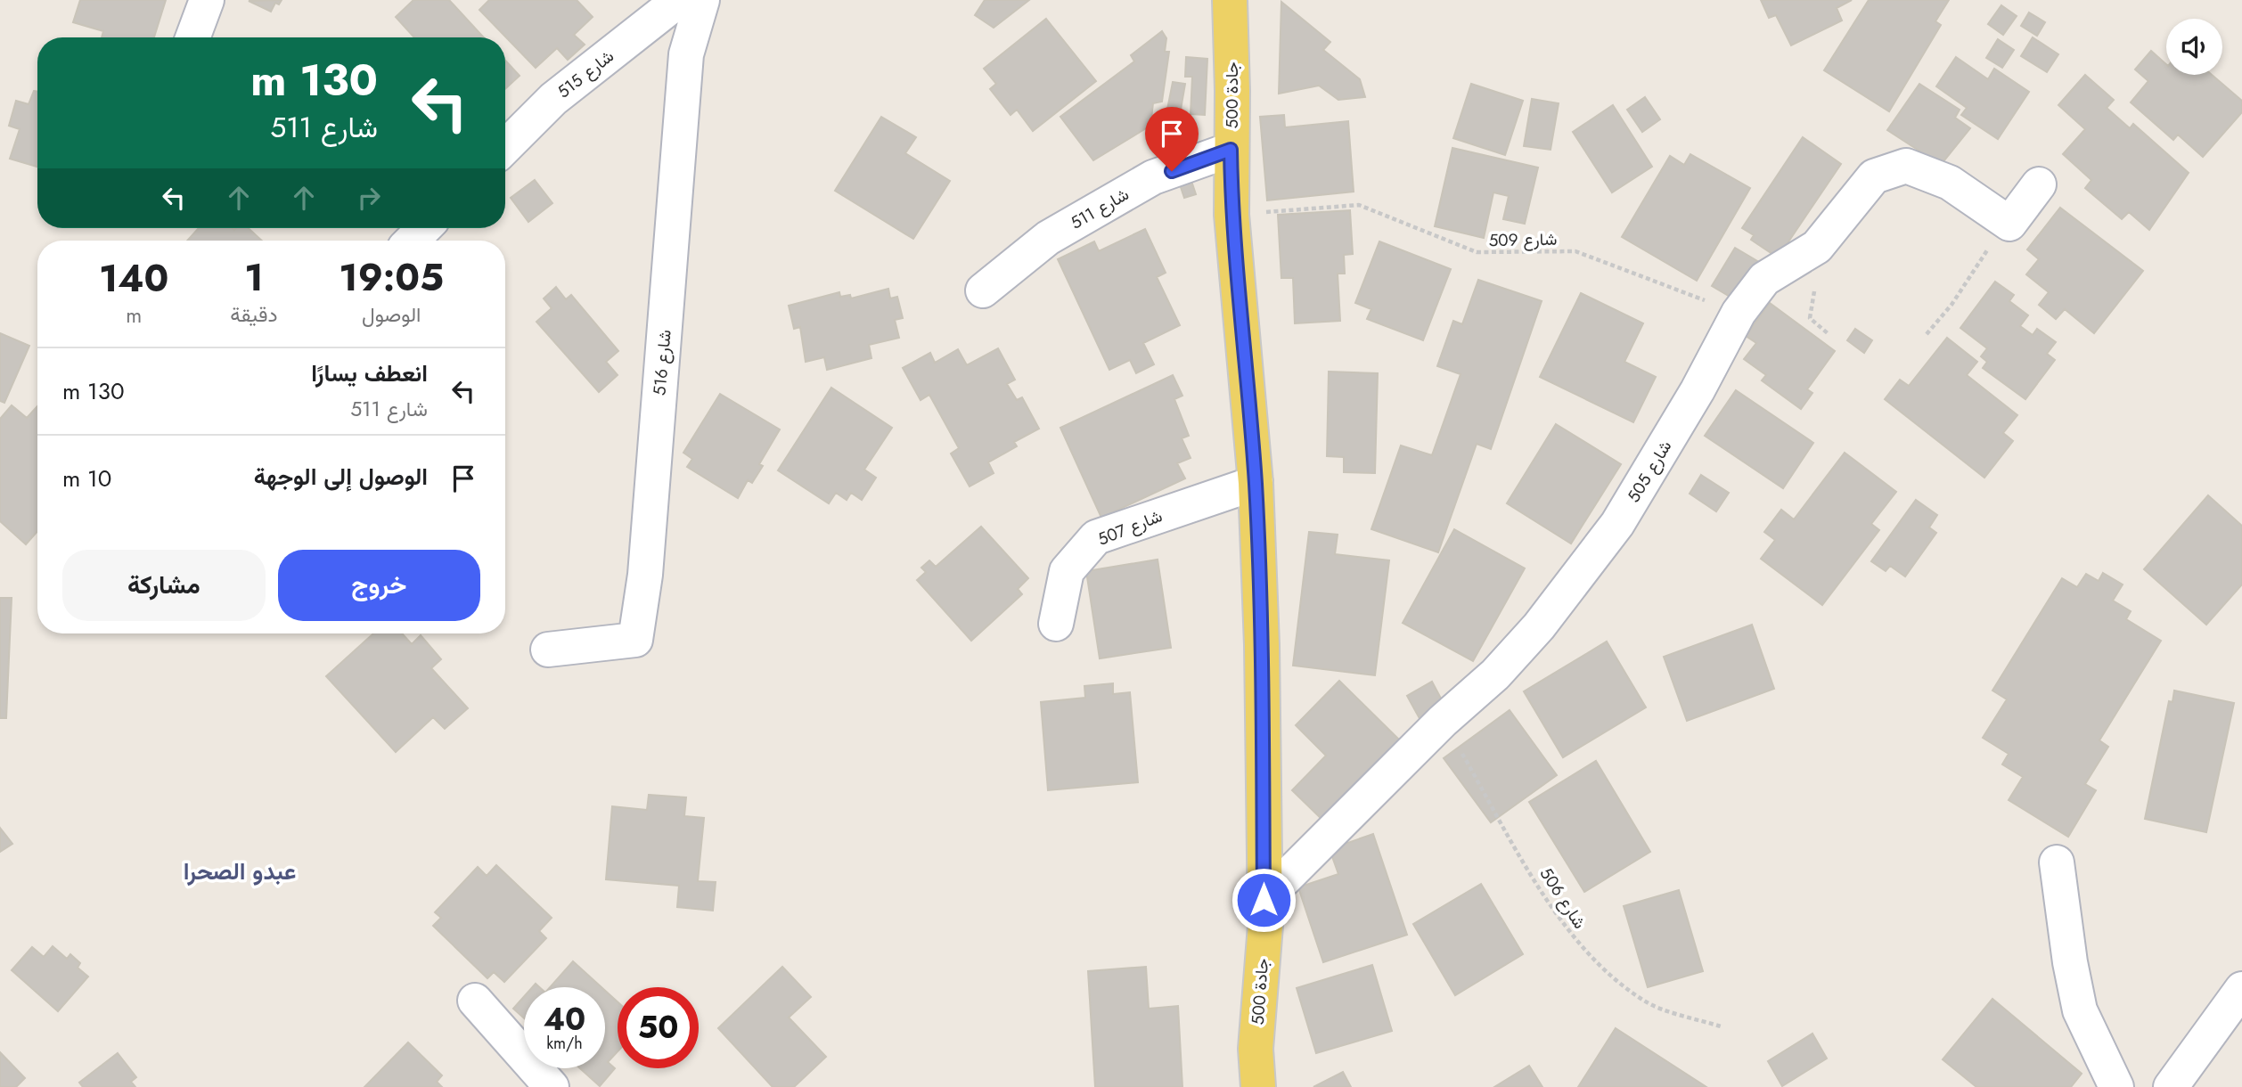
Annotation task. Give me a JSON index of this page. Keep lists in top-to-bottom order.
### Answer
{
  "streets": {
    "main road": ["جادة 500"],
    "street": [
      "شارع 515",
      "شارع 511",
      "شارع 516",
      "شارع 505",
      "شارع 507"
    ],
    "path": ["شارع 509", "شارع 506"]
  },
  "crossings": [
    ["جادة 500", "شارع 511"],
    ["جادة 500", "شارع 509"],
    ["جادة 500", "شارع 505"],
    ["جادة 500", "شارع 507"],
    ["شارع 509", "شارع 505"],
    ["شارع 505", "شارع 506"]
  ],
  "districts": ["عبدو الصحرا"],
  "page": {
    "turn": ["130 m", "شارع 511"],
    "eta": [
      "19:05",
      "الوصول",
      "1",
      "دقيقة",
      "140",
      "m"
    ],
    "list": [
      {
        "name": "انعطف يسارًا",
        "note": "شارع 511",
        "value": "130 m"
      },
      {
        "name": "الوصول إلى الوجهة",
        "value": "10 m"
      }
    ],
    "buttons": ["خروج", "مشاركة"],
    "speed": "40 km/h",
    "limit": "50"
  }
}
